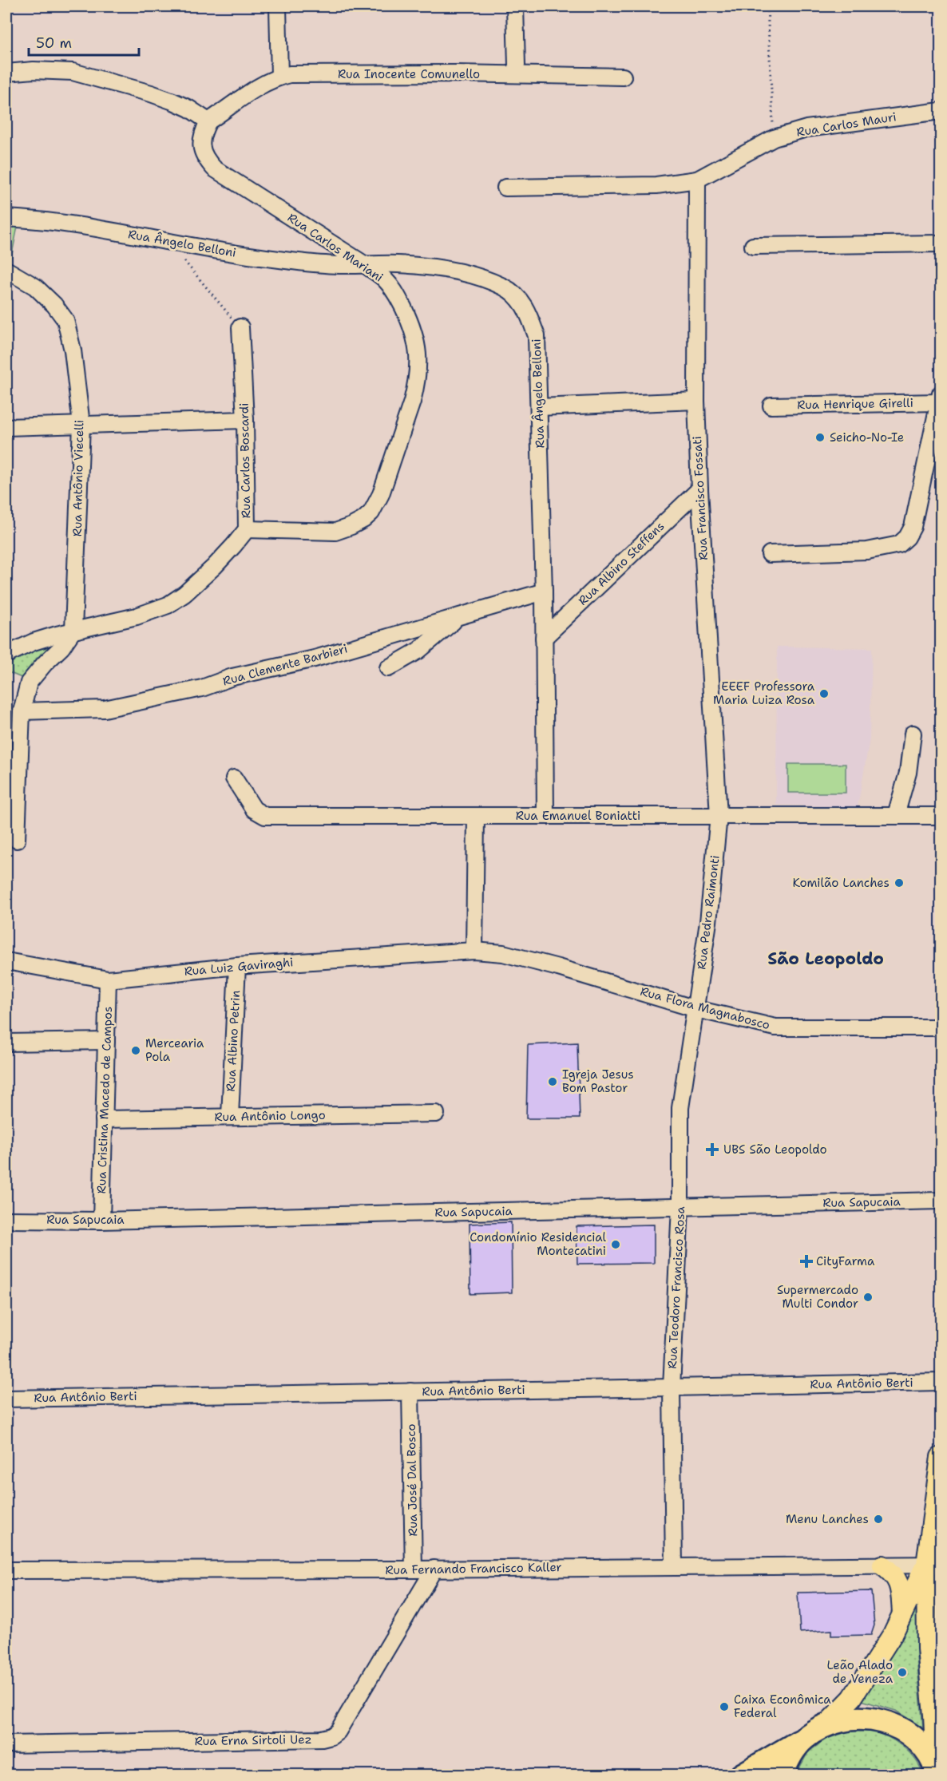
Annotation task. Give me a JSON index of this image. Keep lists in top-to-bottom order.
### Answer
{
  "streets": {
    "street": [
      "Rua Inocente Comunello",
      "Rua Carlos Mauri",
      "Rua Ângelo Belloni",
      "Rua Carlos Mariani",
      "Rua Henrique Girelli",
      "Rua Carlos Boscardi",
      "Rua Antônio Viecelli",
      "Rua Francisco Fossati",
      "Rua Albino Steffens",
      "Rua Clemente Barbieri",
      "Rua Emanuel Boniatti",
      "Rua Pedro Raimonti",
      "Rua Luiz Gaviraghi",
      "Rua Flora Magnabosco",
      "Rua Albino Petrin",
      "Rua Cristina Macedo de Campos",
      "Rua Antônio Longo",
      "Rua Sapucaia",
      "Rua Teodoro Francisco Rosa",
      "Rua Antônio Berti",
      "Rua José Dal Bosco",
      "Rua Fernando Francisco Kaller",
      "Rua Erna Sirtoli Uez"
    ]
  },
  "crossings": [
    ["Rua Inocente Comunello", "Rua Carlos Mariani"],
    ["Rua Carlos Mauri", "Rua Francisco Fossati"],
    ["Rua Ângelo Belloni", "Rua Carlos Mariani"],
    ["Rua Ângelo Belloni", "Rua Albino Steffens"],
    ["Rua Ângelo Belloni", "Rua Clemente Barbieri"],
    ["Rua Ângelo Belloni", "Rua Emanuel Boniatti"],
    ["Rua Carlos Mariani", "Rua Carlos Boscardi"],
    ["Rua Carlos Boscardi", "Rua Antônio Viecelli"],
    ["Rua Francisco Fossati", "Rua Albino Steffens"],
    ["Rua Francisco Fossati", "Rua Emanuel Boniatti"],
    ["Rua Francisco Fossati", "Rua Pedro Raimonti"],
    ["Rua Emanuel Boniatti", "Rua Pedro Raimonti"],
    ["Rua Pedro Raimonti", "Rua Flora Magnabosco"],
    ["Rua Pedro Raimonti", "Rua Teodoro Francisco Rosa"],
    ["Rua Luiz Gaviraghi", "Rua Flora Magnabosco"],
    ["Rua Luiz Gaviraghi", "Rua Albino Petrin"],
    ["Rua Luiz Gaviraghi", "Rua Cristina Macedo de Campos"],
    ["Rua Flora Magnabosco", "Rua Teodoro Francisco Rosa"],
    ["Rua Albino Petrin", "Rua Antônio Longo"],
    ["Rua Cristina Macedo de Campos", "Rua Antônio Longo"],
    ["Rua Cristina Macedo de Campos", "Rua Sapucaia"],
    ["Rua Sapucaia", "Rua Teodoro Francisco Rosa"],
    ["Rua Teodoro Francisco Rosa", "Rua Antônio Berti"],
    ["Rua Teodoro Francisco Rosa", "Rua Fernando Francisco Kaller"],
    ["Rua Antônio Berti", "Rua José Dal Bosco"],
    ["Rua José Dal Bosco", "Rua Fernando Francisco Kaller"],
    ["Rua Fernando Francisco Kaller", "Rua Erna Sirtoli Uez"]
  ],
  "districts": ["São Leopoldo"],
  "places": {
    "other": [
      "Seicho-No-Ie",
      "EEEF Professora Maria Luiza Rosa",
      "Komilão Lanches",
      "Mercearia Pola",
      "Igreja Jesus Bom Pastor",
      "Condomínio Residencial Montecatini",
      "Supermercado Multi Condor",
      "Menu Lanches",
      "Leão Alado de Veneza",
      "Caixa Econômica Federal"
    ],
    "health": ["UBS São Leopoldo", "CityFarma"]
  },
  "scale_bar": "50 m"
}
